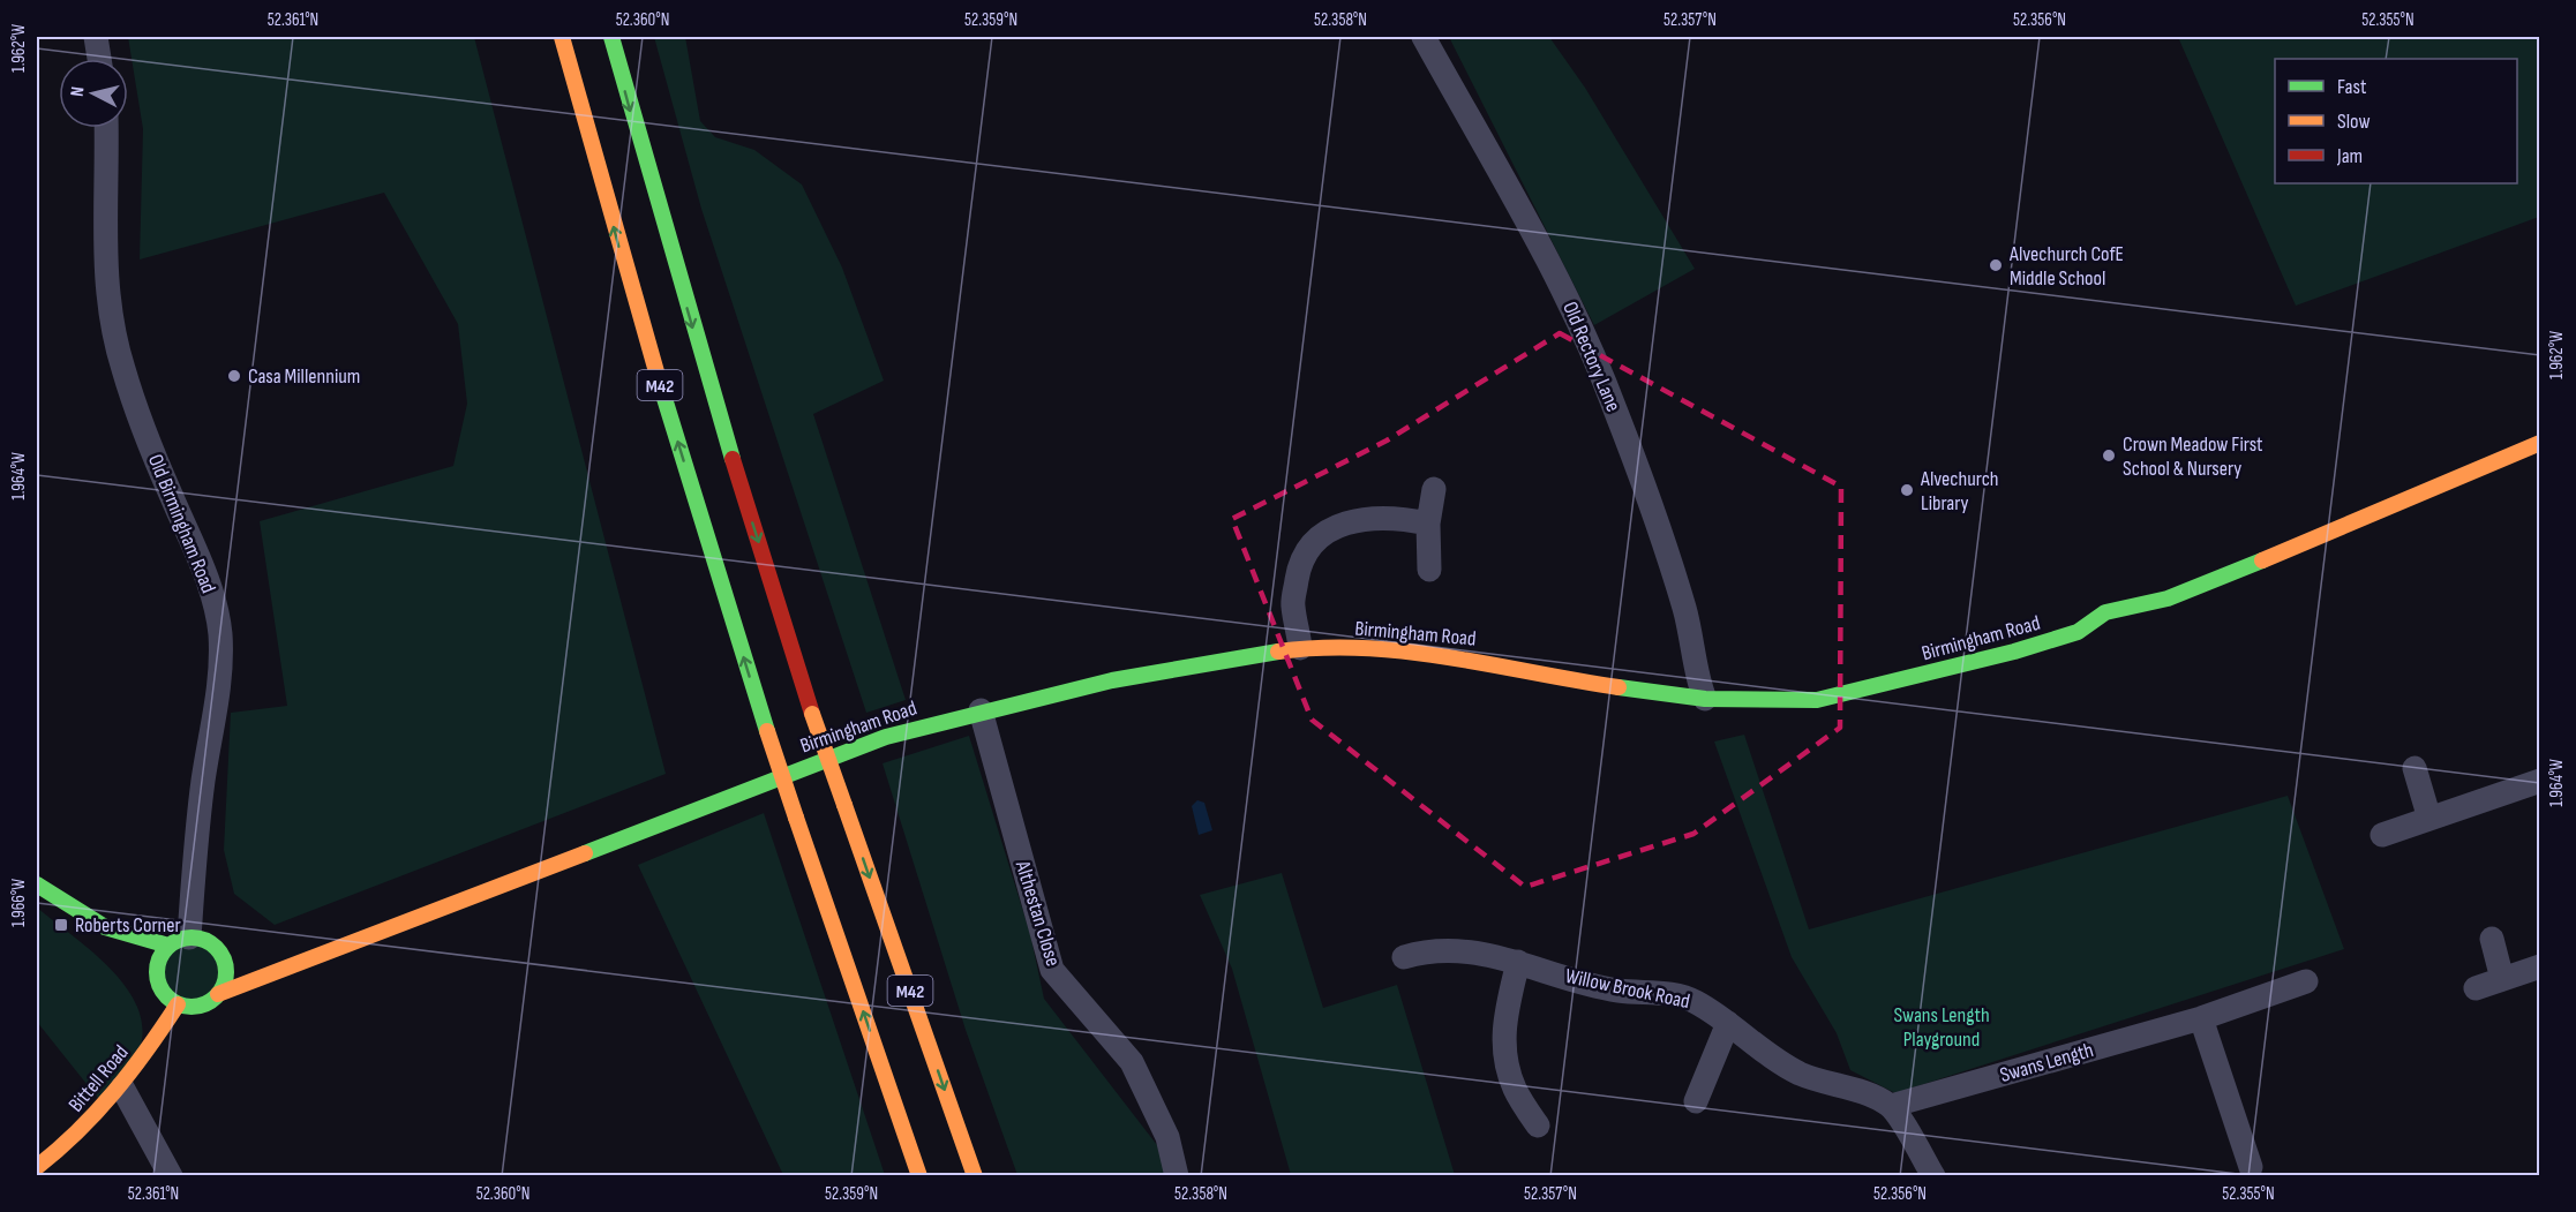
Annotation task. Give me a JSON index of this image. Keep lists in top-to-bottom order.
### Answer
{
  "streets": {
    "main road": ["M42", "Birmingham Road", "Bittell Road"],
    "street": [
      "Old Rectory Lane",
      "Old Birmingham Road",
      "Althestan Close",
      "Willow Brook Road",
      "Swans Length"
    ]
  },
  "crossings": [
    ["Old Rectory Lane", "Birmingham Road"],
    ["Old Birmingham Road", "Birmingham Road"],
    ["Old Birmingham Road", "Bittell Road"],
    ["Birmingham Road", "Althestan Close"],
    ["Birmingham Road", "Bittell Road"],
    ["Willow Brook Road", "Swans Length"]
  ],
  "parks": ["Swans Length Playground"],
  "places": {
    "other": [
      "Alvechurch CofE Middle School",
      "Casa Millennium",
      "Crown Meadow First School & Nursery",
      "Alvechurch Library"
    ],
    "transit": ["Roberts Corner"]
  },
  "legend": ["Fast", "Slow", "Jam"],
  "north": "left",
  "coordinates": [
    "52.361°N",
    "52.360°N",
    "52.359°N",
    "52.358°N",
    "52.357°N",
    "52.356°N",
    "52.355°N",
    "1.962°W",
    "1.964°W",
    "1.966°W"
  ]
}
